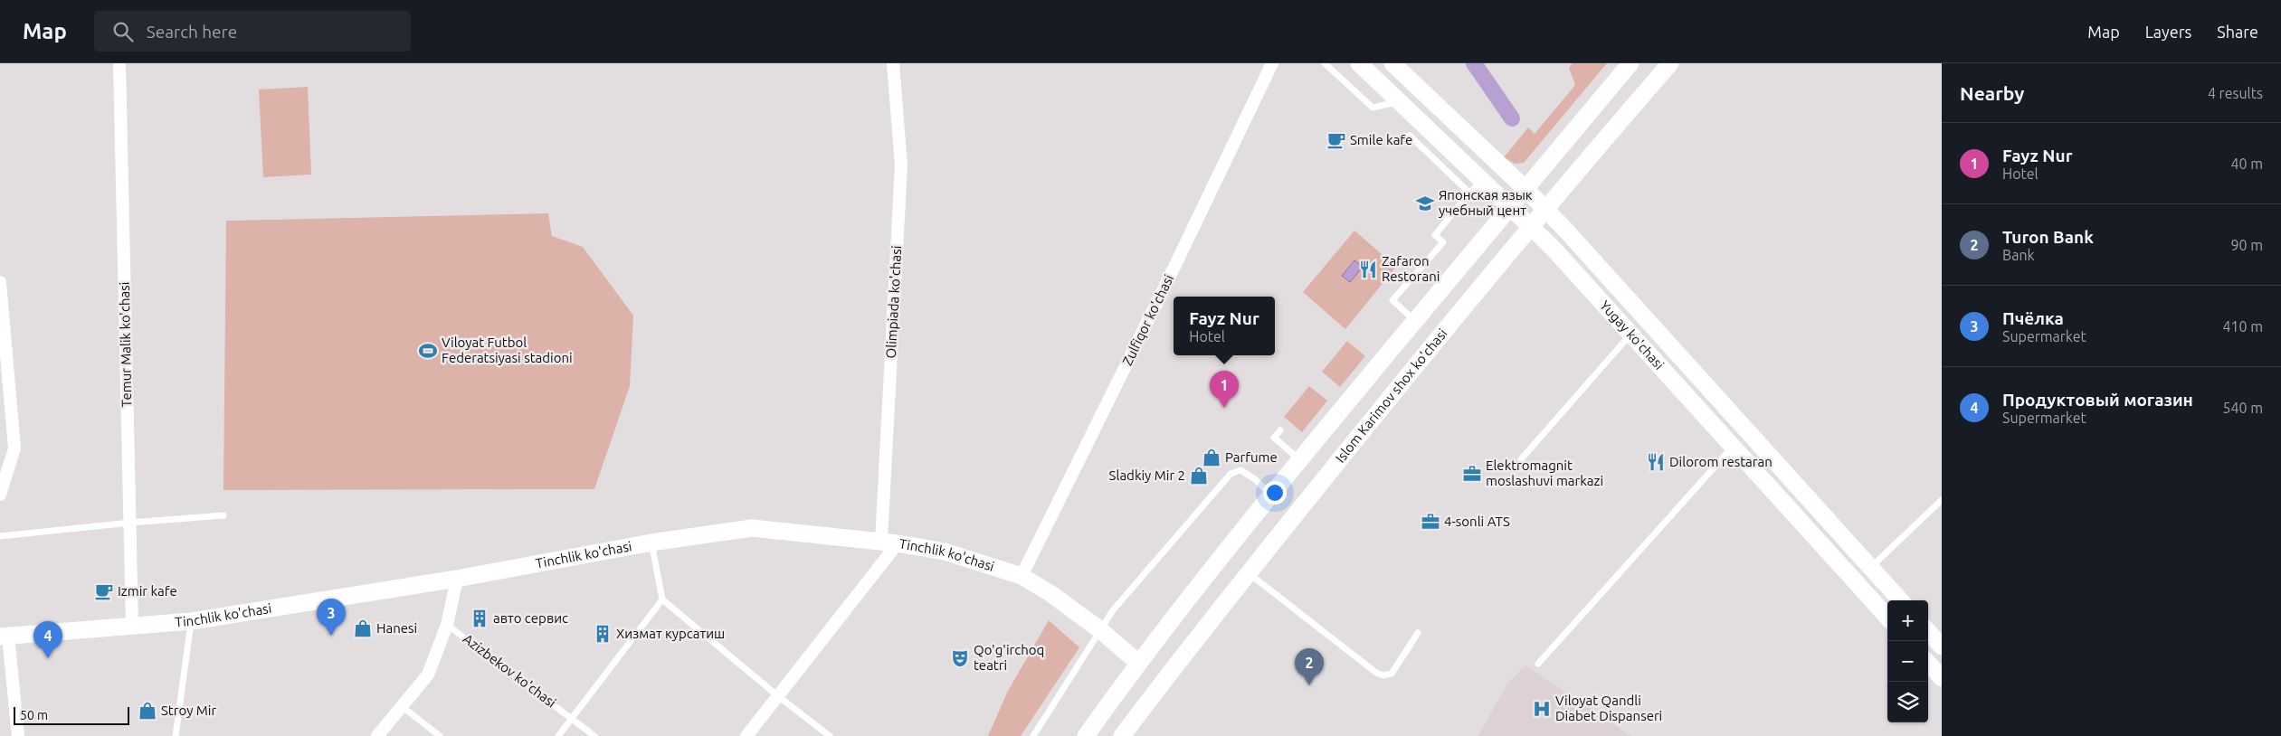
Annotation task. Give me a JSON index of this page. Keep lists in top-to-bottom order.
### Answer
{
  "streets": {
    "main road": ["Yugay ko'chasi", "Islom Karimov shox ko'chasi", "Tinchlik ko'chasi"],
    "street": [
      "Olimpiada ko'chasi",
      "Zulfiqor ko'chasi",
      "Temur Malik ko'chasi",
      "Azizbekov ko'chasi"
    ]
  },
  "crossings": [
    ["Olimpiada ko'chasi", "Tinchlik ko'chasi"],
    ["Zulfiqor ko'chasi", "Tinchlik ko'chasi"],
    ["Yugay ko'chasi", "Islom Karimov shox ko'chasi"],
    ["Temur Malik ko'chasi", "Tinchlik ko'chasi"],
    ["Tinchlik ko'chasi", "Azizbekov ko'chasi"]
  ],
  "places": {
    "cafe": ["Smile kafe", "Izmir kafe"],
    "school or university": ["Японская язык учебный цент"],
    "restaurant": ["Zafaron Restorani", "Dilorom restaran"],
    "sports": ["Viloyat Futbol Federatsiyasi stadioni"],
    "shop": [
      "Parfume",
      "Sladkiy Mir 2",
      "Hanesi",
      "Stroy Mir"
    ],
    "office": ["Elektromagnit moslashuvi markazi", "4-sonli ATS"],
    "building": ["авто сервис", "Хизмат курсатиш"],
    "theatre": ["Qo'g'irchoq teatri"],
    "hospital": ["Viloyat Qandli Diabet Dispanseri"]
  },
  "scale_bar": "50 m",
  "page": {
    "header": "Map",
    "search": "Search here",
    "nav": ["Map", "Layers", "Share"],
    "heading": ["Nearby", "4 results"],
    "list": [
      {
        "mark": "1",
        "name": "Fayz Nur",
        "note": "Hotel",
        "value": "40 m"
      },
      {
        "mark": "2",
        "name": "Turon Bank",
        "note": "Bank",
        "value": "90 m"
      },
      {
        "mark": "3",
        "name": "Пчёлка",
        "note": "Supermarket",
        "value": "410 m"
      },
      {
        "mark": "4",
        "name": "Продуктовый могазин",
        "note": "Supermarket",
        "value": "540 m"
      }
    ],
    "popup": ["Fayz Nur", "Hotel"],
    "pins": [
      "1",
      "3",
      "4",
      "2"
    ],
    "map_buttons": ["+", "−"],
    "scale": "50 m"
  }
}
